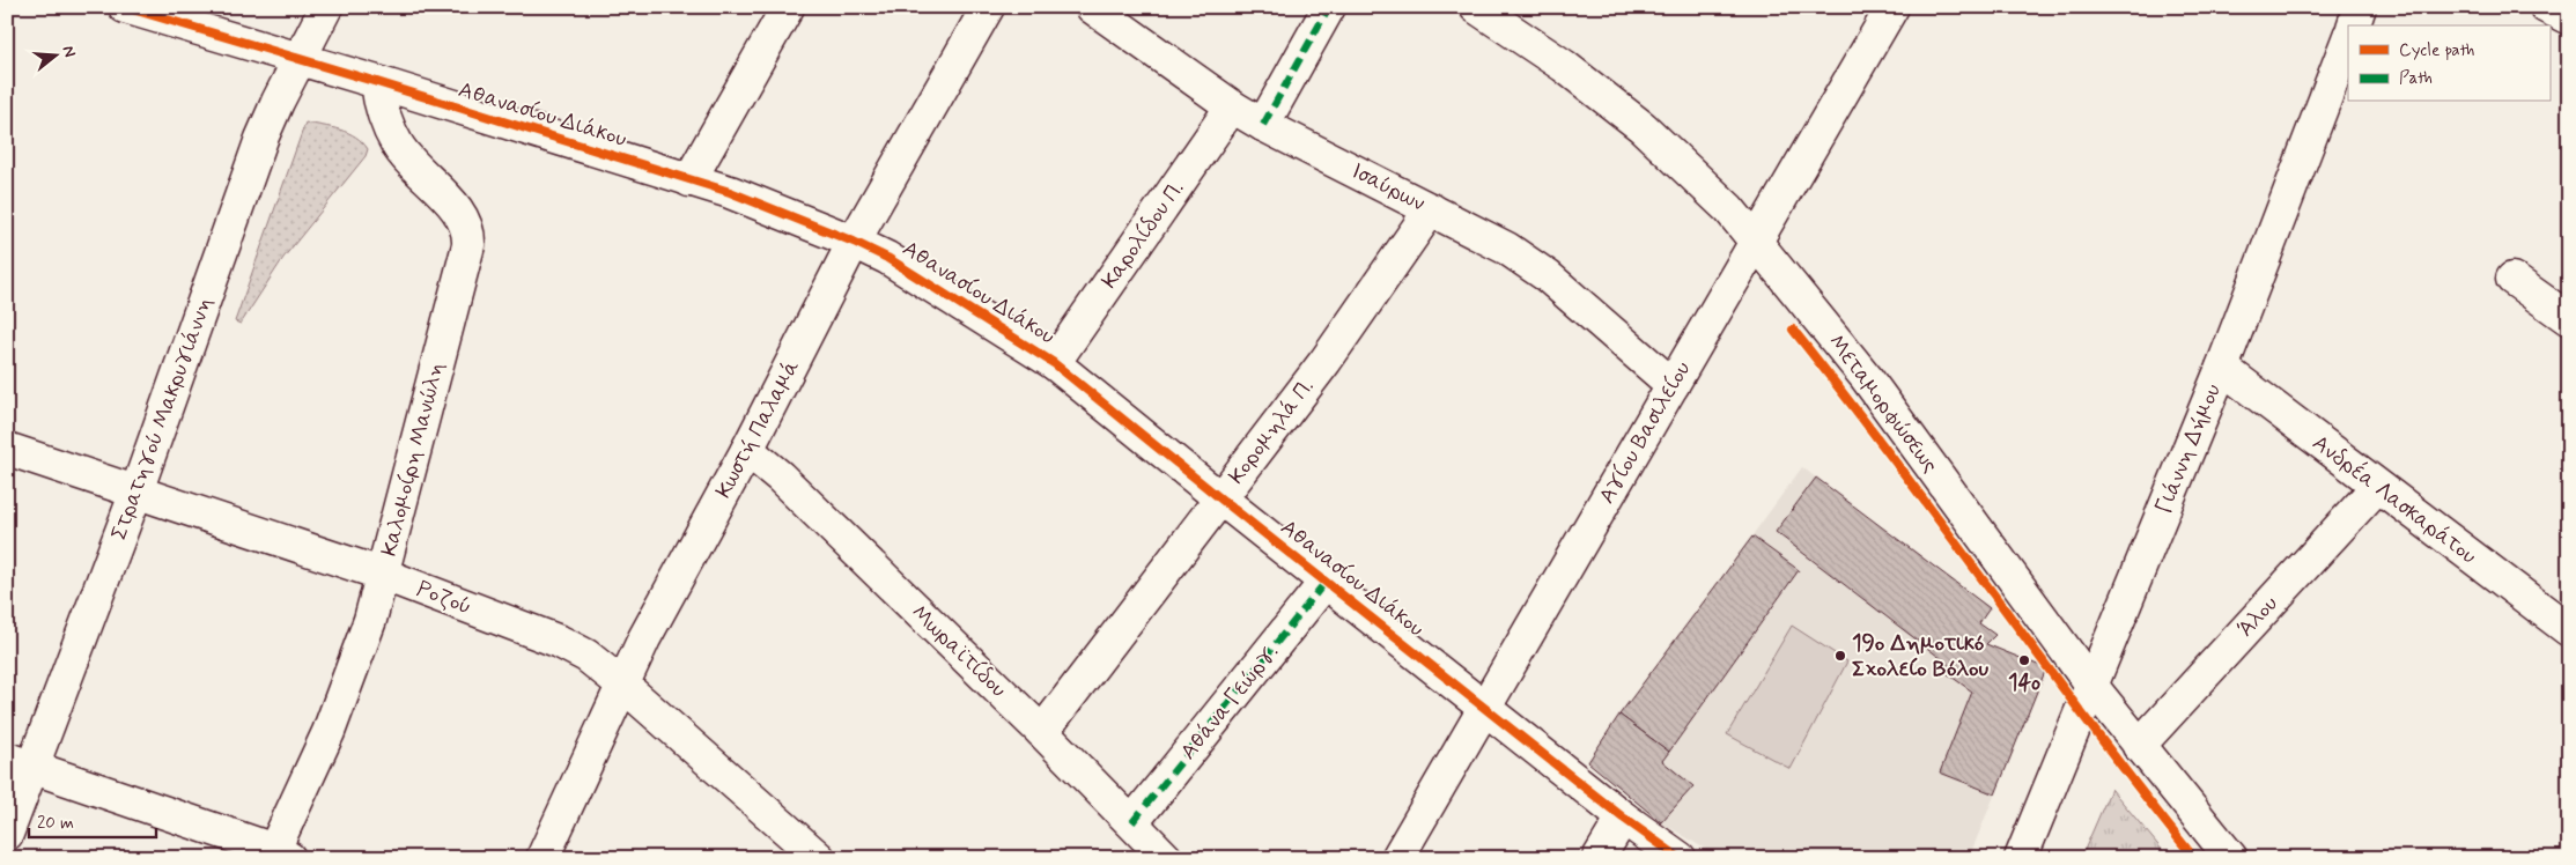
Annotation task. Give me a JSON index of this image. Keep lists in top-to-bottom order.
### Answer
{
  "streets": {
    "street": [
      "Αθανασίου Διάκου",
      "Ισαύρων",
      "Καρολίδου Π.",
      "Μεταμορφώσεως",
      "Στρατηγού Μακρυγιάννη",
      "Κωστή Παλαμά",
      "Κορομηλά Π.",
      "Αγίου Βασιλείου",
      "Γιάννη Δήμου",
      "Καλομοίρη Μανώλη",
      "Ανδρέα Λασκαράτου",
      "Ροζού",
      "Άλου",
      "Μωραϊτίδου",
      "Αθάνα Γεώργ."
    ]
  },
  "crossings": [
    ["Αθανασίου Διάκου", "Καρολίδου Π."],
    ["Αθανασίου Διάκου", "Στρατηγού Μακρυγιάννη"],
    ["Αθανασίου Διάκου", "Κωστή Παλαμά"],
    ["Αθανασίου Διάκου", "Κορομηλά Π."],
    ["Αθανασίου Διάκου", "Αγίου Βασιλείου"],
    ["Αθανασίου Διάκου", "Καλομοίρη Μανώλη"],
    ["Αθανασίου Διάκου", "Αθάνα Γεώργ."],
    ["Ισαύρων", "Καρολίδου Π."],
    ["Ισαύρων", "Κορομηλά Π."],
    ["Ισαύρων", "Αγίου Βασιλείου"],
    ["Μεταμορφώσεως", "Αγίου Βασιλείου"],
    ["Μεταμορφώσεως", "Γιάννη Δήμου"],
    ["Μεταμορφώσεως", "Άλου"],
    ["Στρατηγού Μακρυγιάννη", "Ροζού"],
    ["Κωστή Παλαμά", "Ροζού"],
    ["Κωστή Παλαμά", "Μωραϊτίδου"],
    ["Κορομηλά Π.", "Μωραϊτίδου"],
    ["Γιάννη Δήμου", "Ανδρέα Λασκαράτου"],
    ["Καλομοίρη Μανώλη", "Ροζού"],
    ["Ανδρέα Λασκαράτου", "Άλου"],
    ["Μωραϊτίδου", "Αθάνα Γεώργ."]
  ],
  "places": ["19ο Δημοτικό Σχολείο Βόλου", "14o"],
  "legend": ["Cycle path", "Path"],
  "scale_bar": "20 m",
  "north": "right"
}
